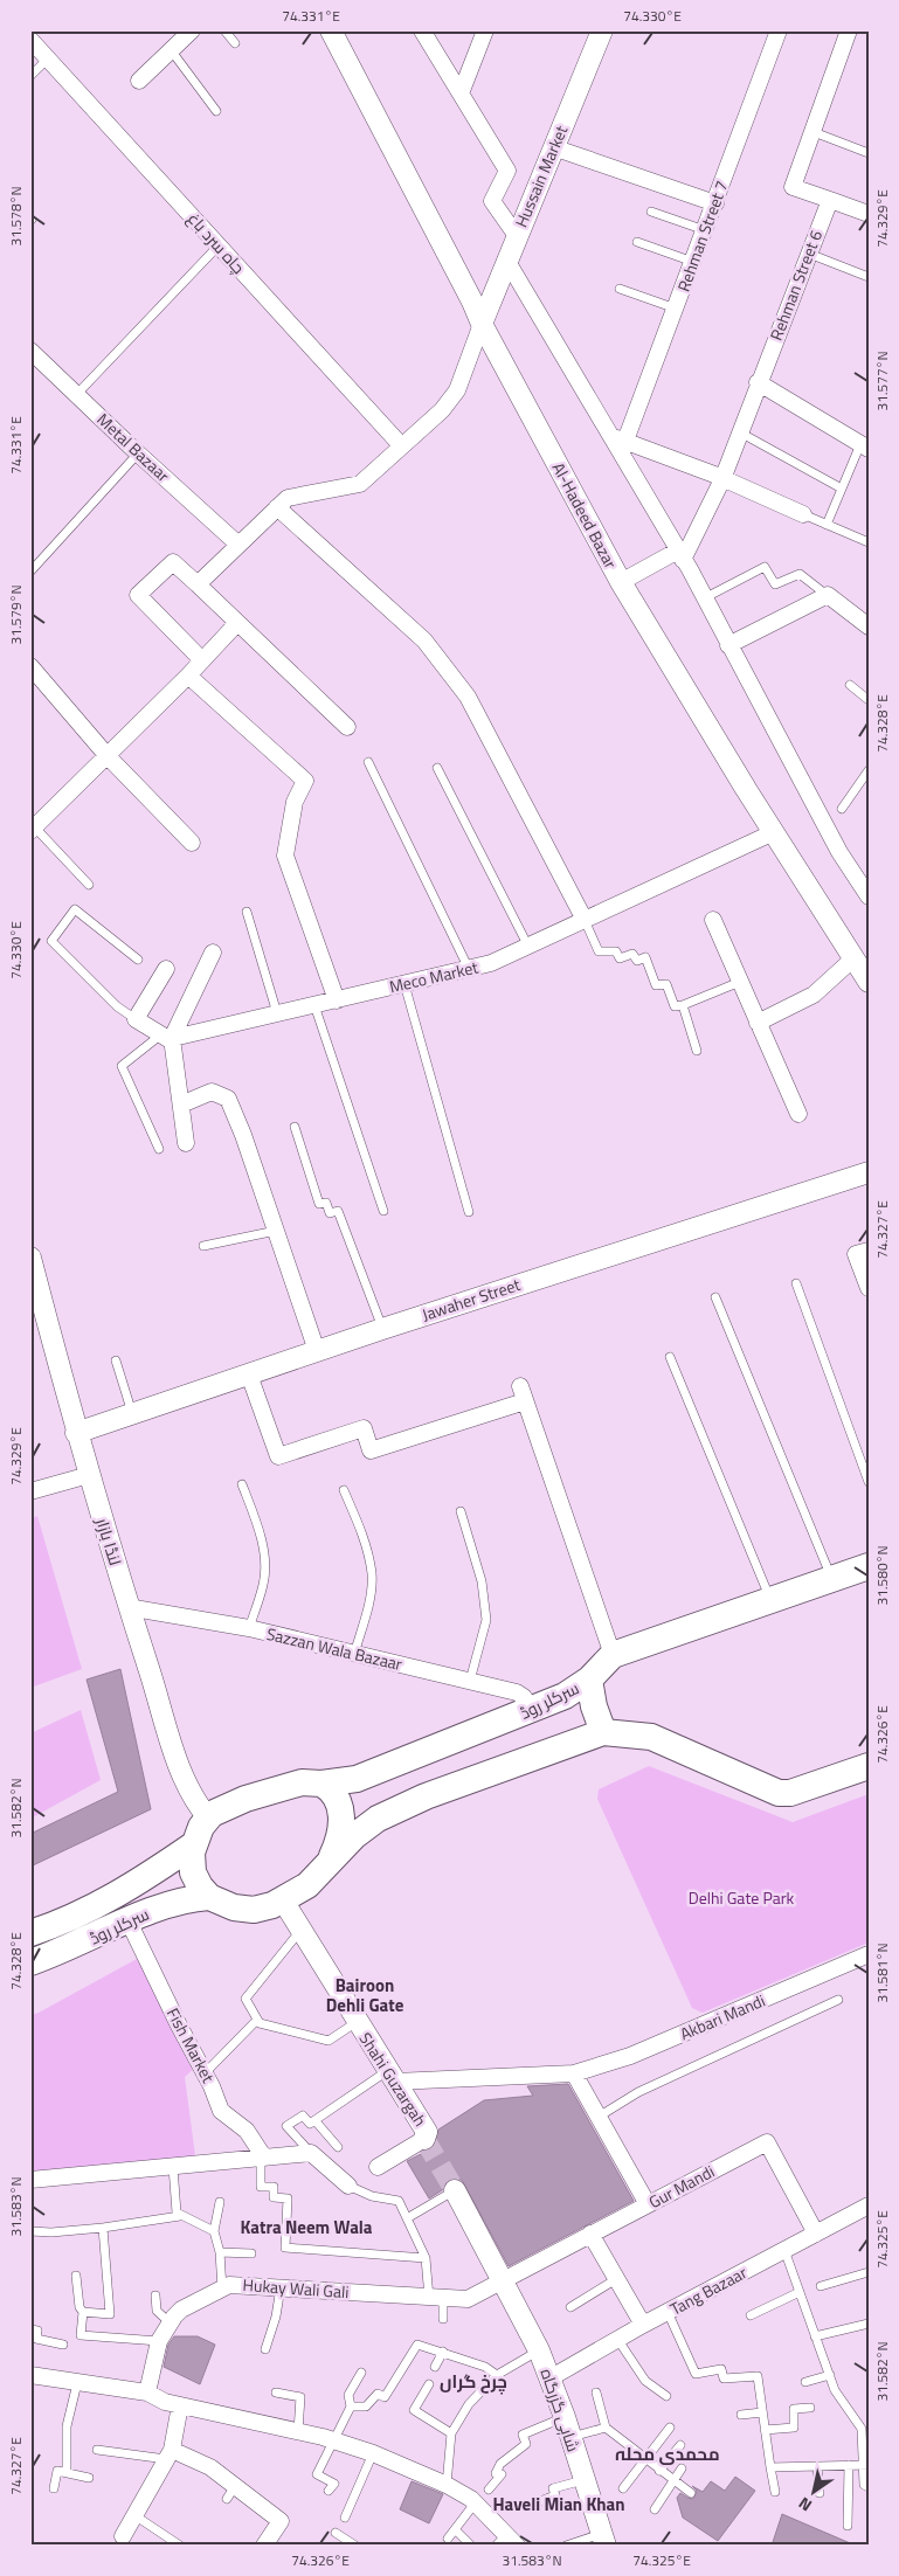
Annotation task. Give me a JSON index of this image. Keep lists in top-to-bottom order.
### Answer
{
  "streets": {
    "main road": ["سرکلر روڈ"],
    "street": [
      "Hussain Market",
      "Rehman Street 7",
      "چاہ سرد باغ",
      "Rehman Street 6",
      "Metal Bazaar",
      "Al-Hadeed Bazar",
      "Meco Market",
      "Jawaher Street",
      "لنڈا بازار",
      "Sazzan Wala Bazaar",
      "Akbari Mandi",
      "Fish Market",
      "Shahi Guzargah",
      "Gur Mandi",
      "Hukay Wali Gali",
      "Tang Bazaar",
      "شاہی گزرگاہ"
    ]
  },
  "crossings": [
    ["Hussain Market", "Al-Hadeed Bazar"],
    ["Al-Hadeed Bazar", "Meco Market"],
    ["Jawaher Street", "لنڈا بازار"],
    ["لنڈا بازار", "Sazzan Wala Bazaar"],
    ["لنڈا بازار", "سرکلر روڈ"],
    ["لنڈا بازار", "Shahi Guzargah"],
    ["Sazzan Wala Bazaar", "سرکلر روڈ"],
    ["سرکلر روڈ", "Fish Market"],
    ["سرکلر روڈ", "Shahi Guzargah"],
    ["Akbari Mandi", "Shahi Guzargah"],
    ["Gur Mandi", "Hukay Wali Gali"],
    ["Gur Mandi", "Tang Bazaar"],
    ["Gur Mandi", "شاہی گزرگاہ"],
    ["Hukay Wali Gali", "شاہی گزرگاہ"],
    ["Tang Bazaar", "شاہی گزرگاہ"]
  ],
  "districts": [
    "Bairoon Dehli Gate",
    "Katra Neem Wala",
    "چرخ گراں",
    "محمدی محلہ",
    "Haveli Mian Khan"
  ],
  "parks": ["Delhi Gate Park"],
  "north": "bottom left",
  "coordinates": [
    "74.331°E",
    "74.330°E",
    "31.578°N",
    "74.329°E",
    "31.577°N",
    "31.579°N",
    "74.328°E",
    "74.327°E",
    "31.580°N",
    "74.326°E",
    "31.582°N",
    "31.581°N",
    "31.583°N",
    "74.325°E"
  ]
}
